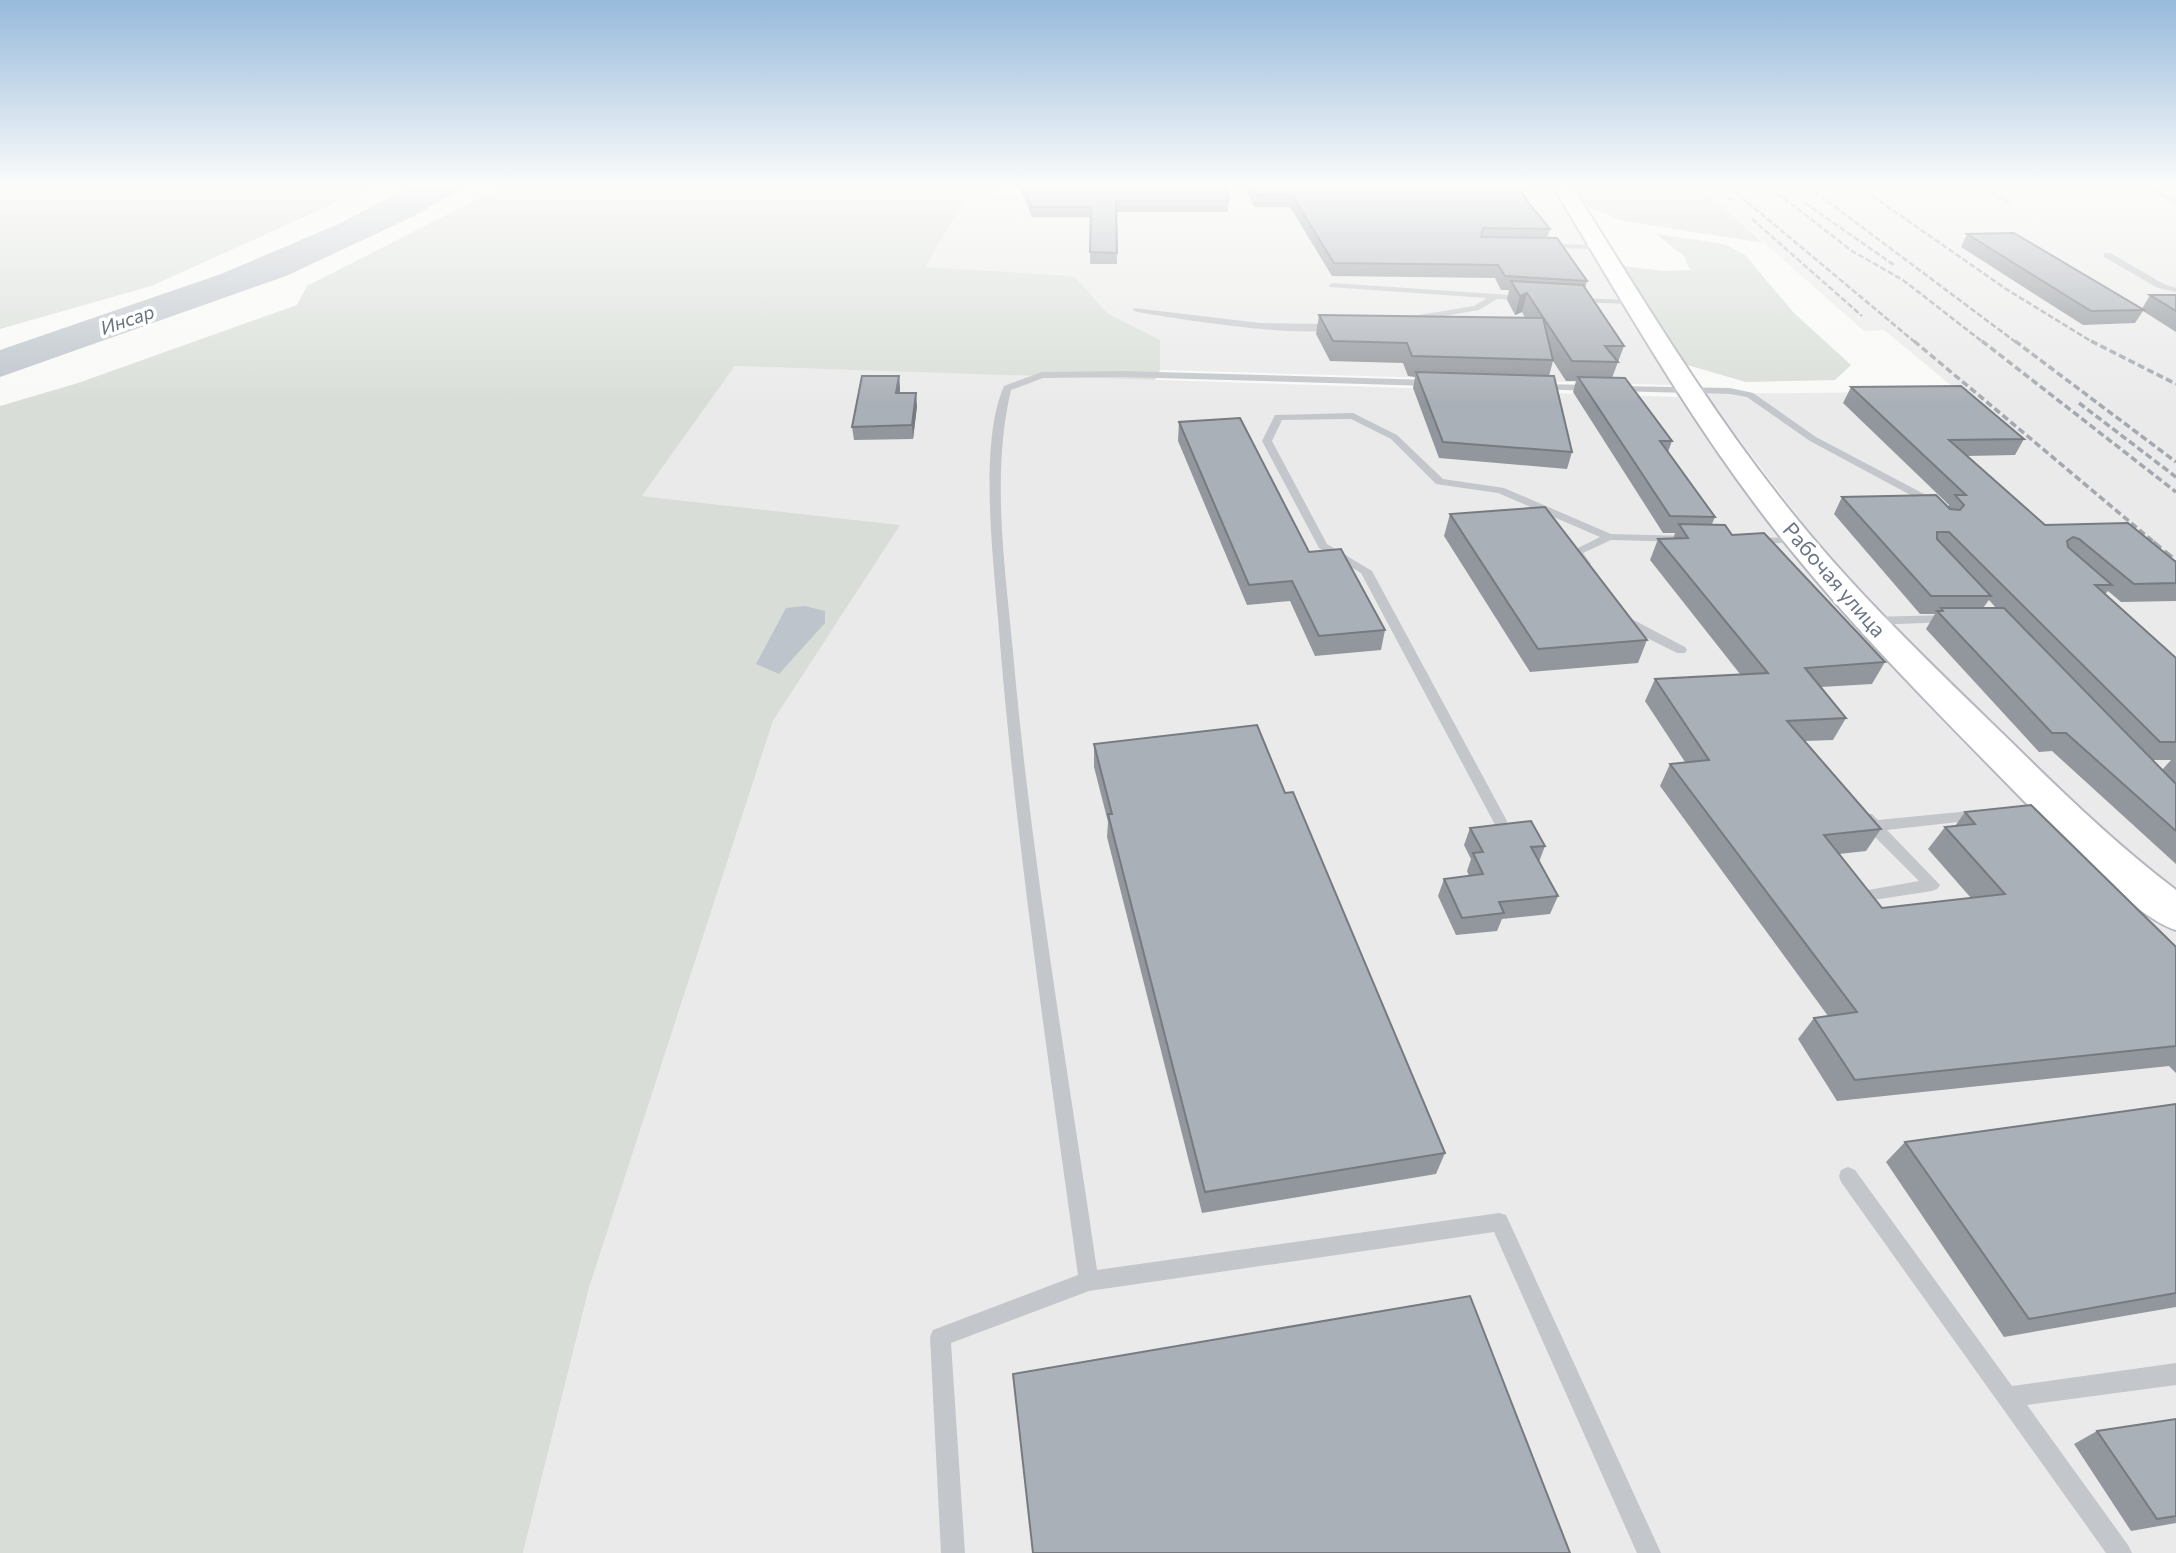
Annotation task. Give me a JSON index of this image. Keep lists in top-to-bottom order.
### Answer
{
  "streets": {
    "street": ["Рабочая улица"]
  },
  "water": ["Инсар"]
}
